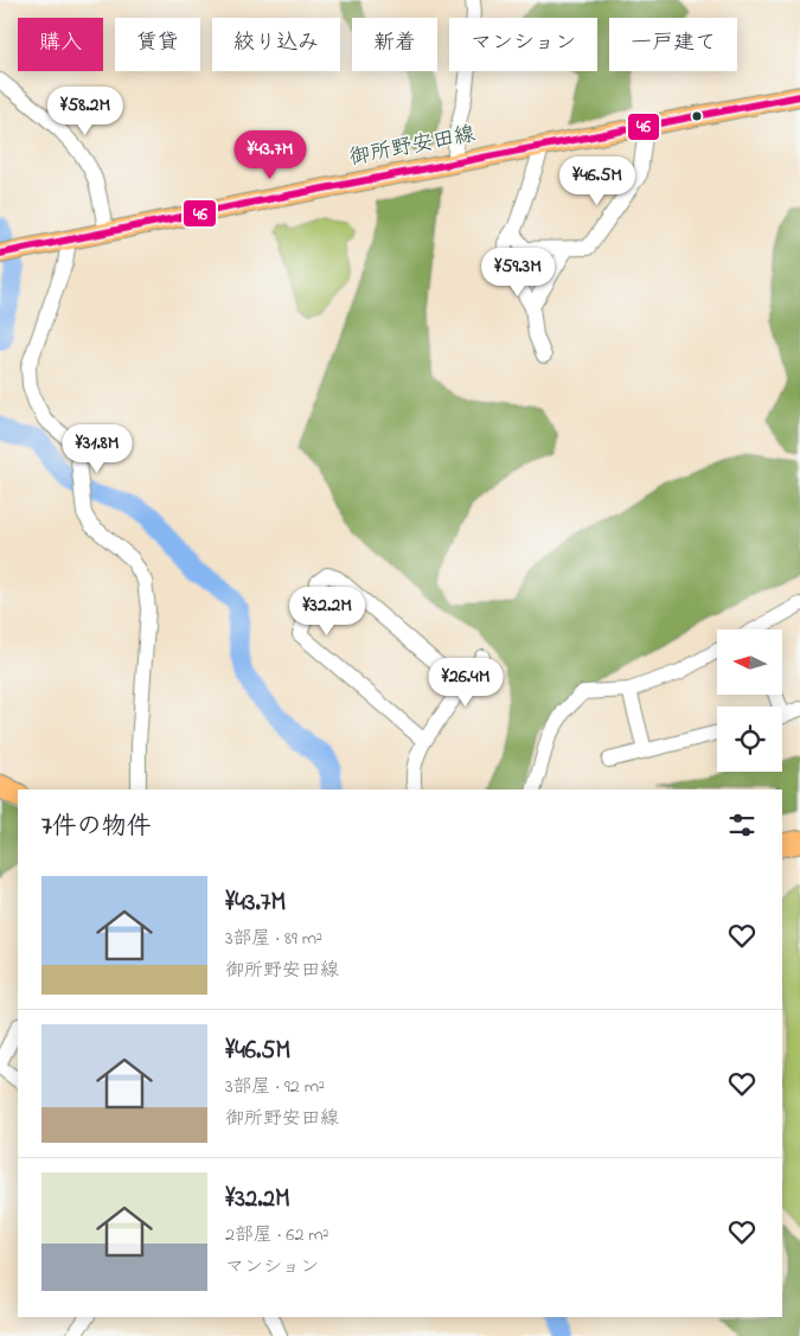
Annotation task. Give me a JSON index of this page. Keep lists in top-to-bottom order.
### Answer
{
  "streets": {
    "main road": ["御所野安田線"]
  },
  "lines": ["transit line 46"],
  "north": "left",
  "page": {
    "chip": [
      "購入",
      "賃貸",
      "絞り込み",
      "新着",
      "マンション",
      "一戸建て"
    ],
    "price": [
      "¥58.2M",
      "¥43.7M",
      "¥46.5M",
      "¥59.3M",
      "¥31.8M",
      "¥32.2M",
      "¥26.4M"
    ],
    "heading": "7件の物件",
    "list": [
      {
        "name": "¥43.7M",
        "note": "3部屋 · 89 m² · 御所野安田線"
      },
      {
        "name": "¥46.5M",
        "note": "3部屋 · 92 m² · 御所野安田線"
      },
      {
        "name": "¥32.2M",
        "note": "2部屋 · 62 m² · マンション"
      }
    ]
  }
}
